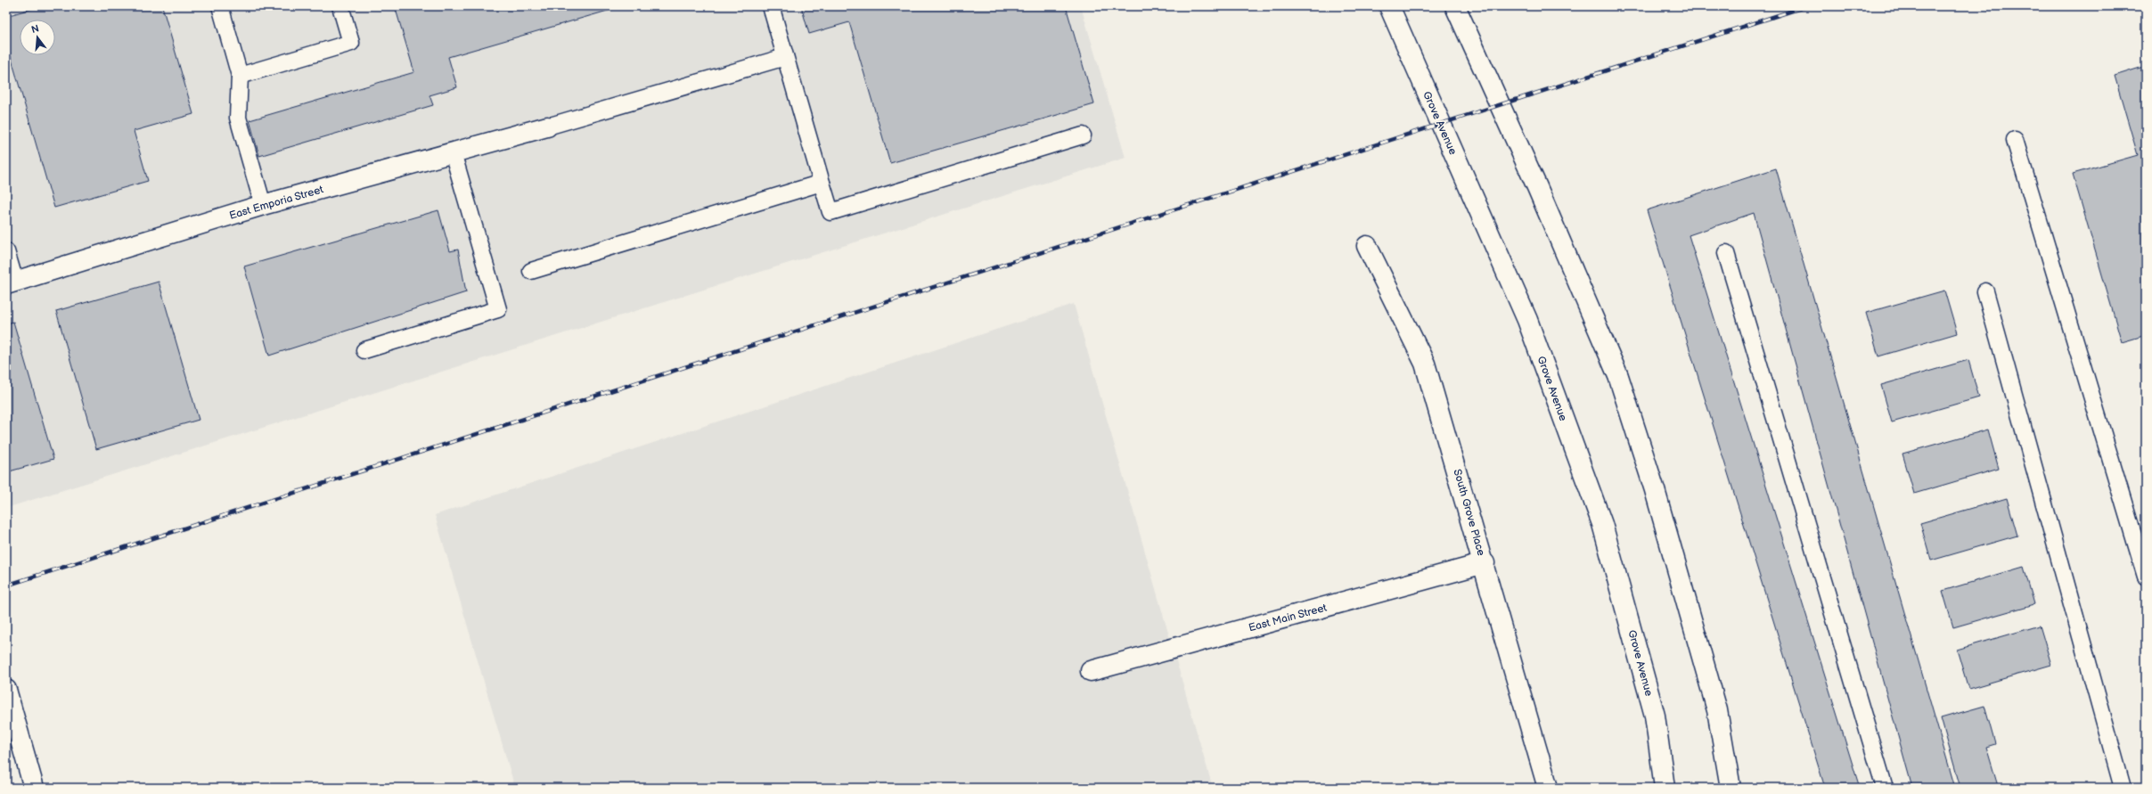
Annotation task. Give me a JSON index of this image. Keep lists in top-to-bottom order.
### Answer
{
  "streets": {
    "main road": [
      "Grove Avenue",
      "East Emporia Street",
      "South Grove Place",
      "East Main Street"
    ]
  },
  "crossings": [
    ["South Grove Place", "East Main Street"]
  ],
  "north": "top"
}
